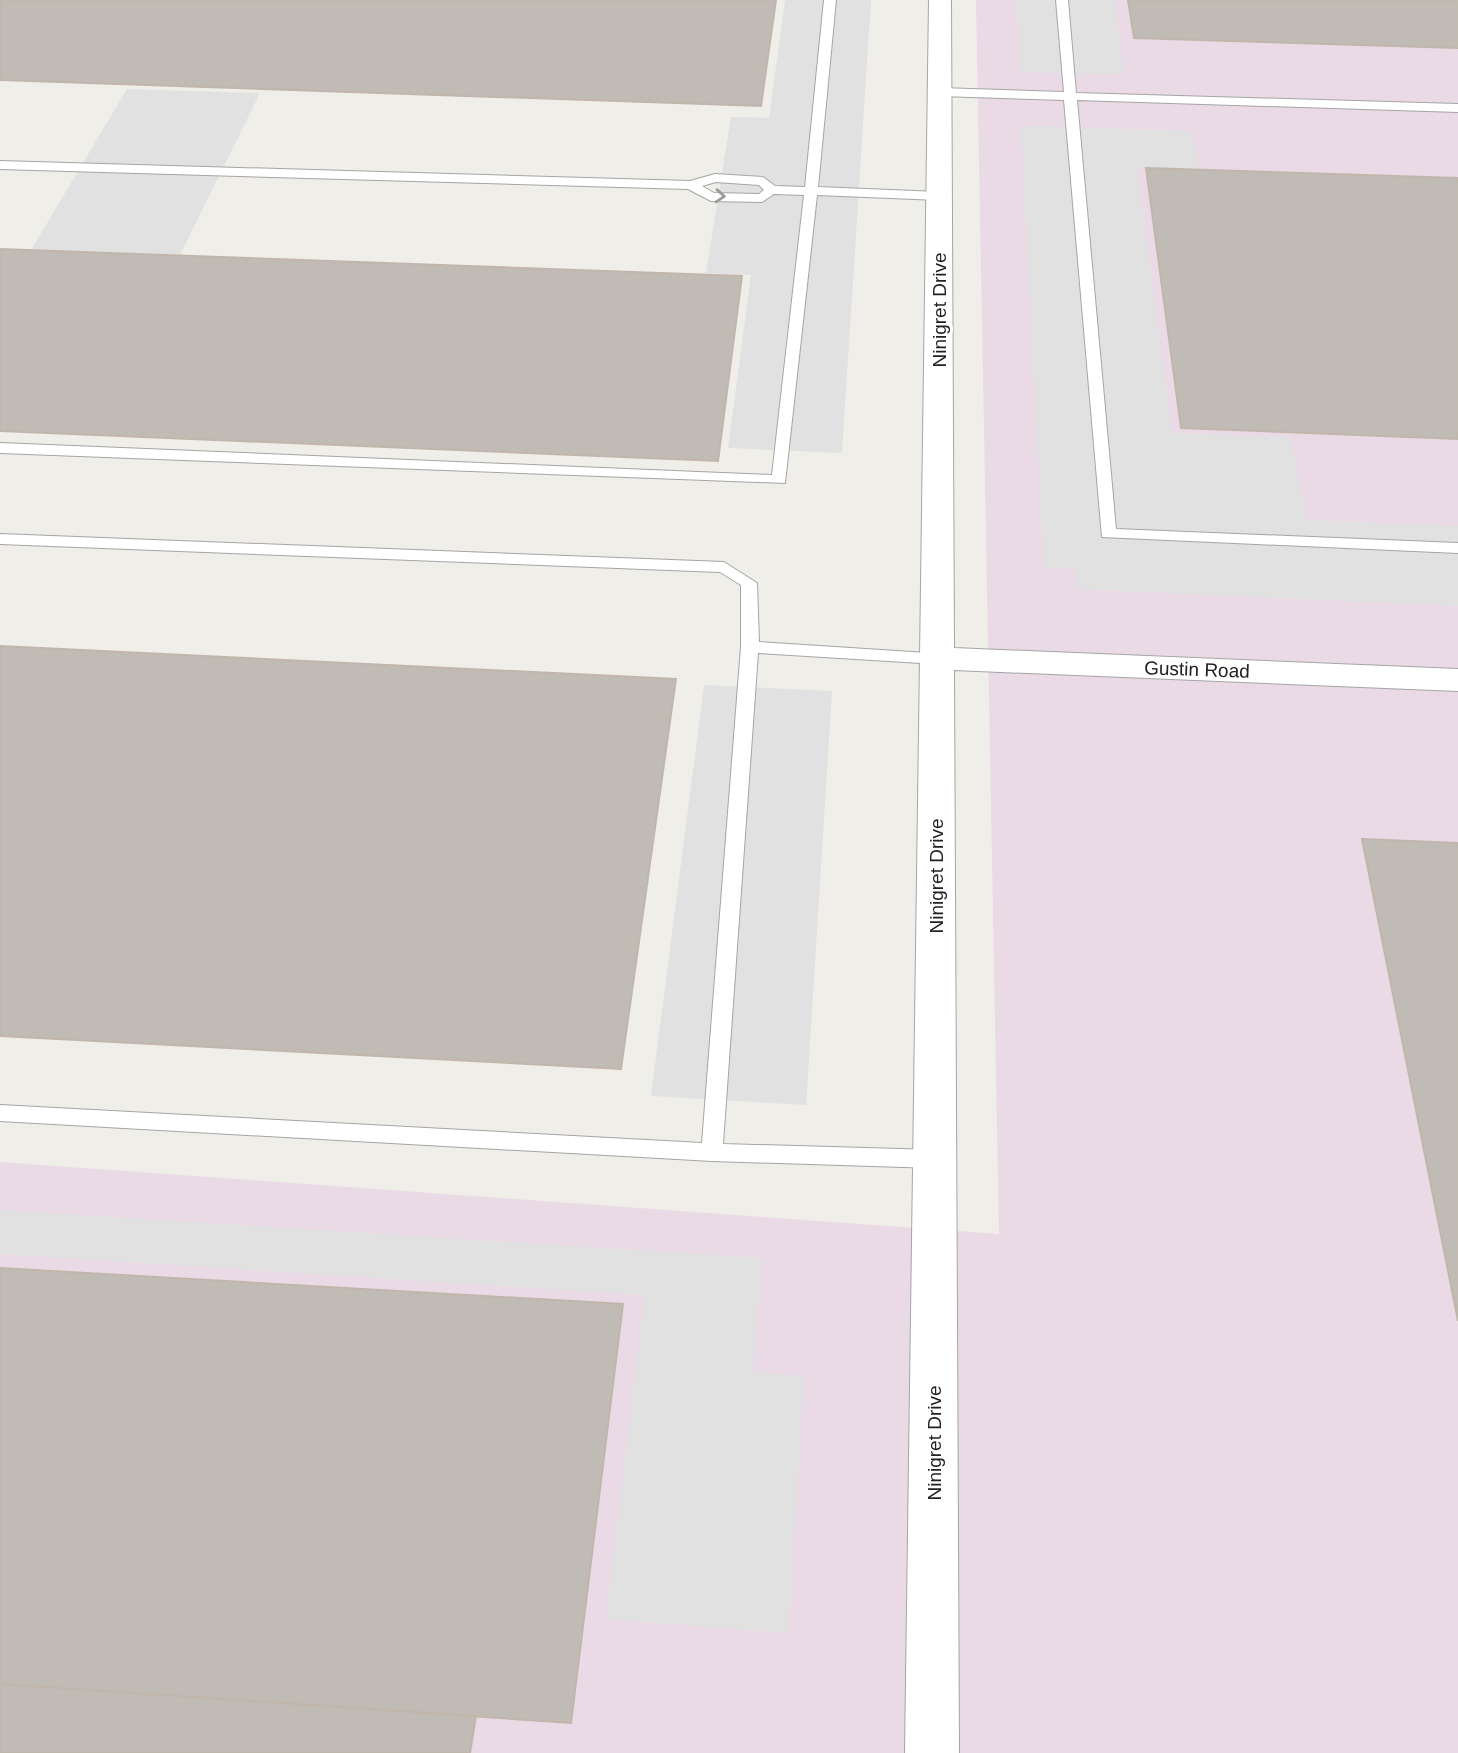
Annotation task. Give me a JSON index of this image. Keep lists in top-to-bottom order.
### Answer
{
  "streets": {
    "street": ["Ninigret Drive", "Gustin Road"]
  },
  "crossings": [
    ["Ninigret Drive", "Gustin Road"]
  ]
}
